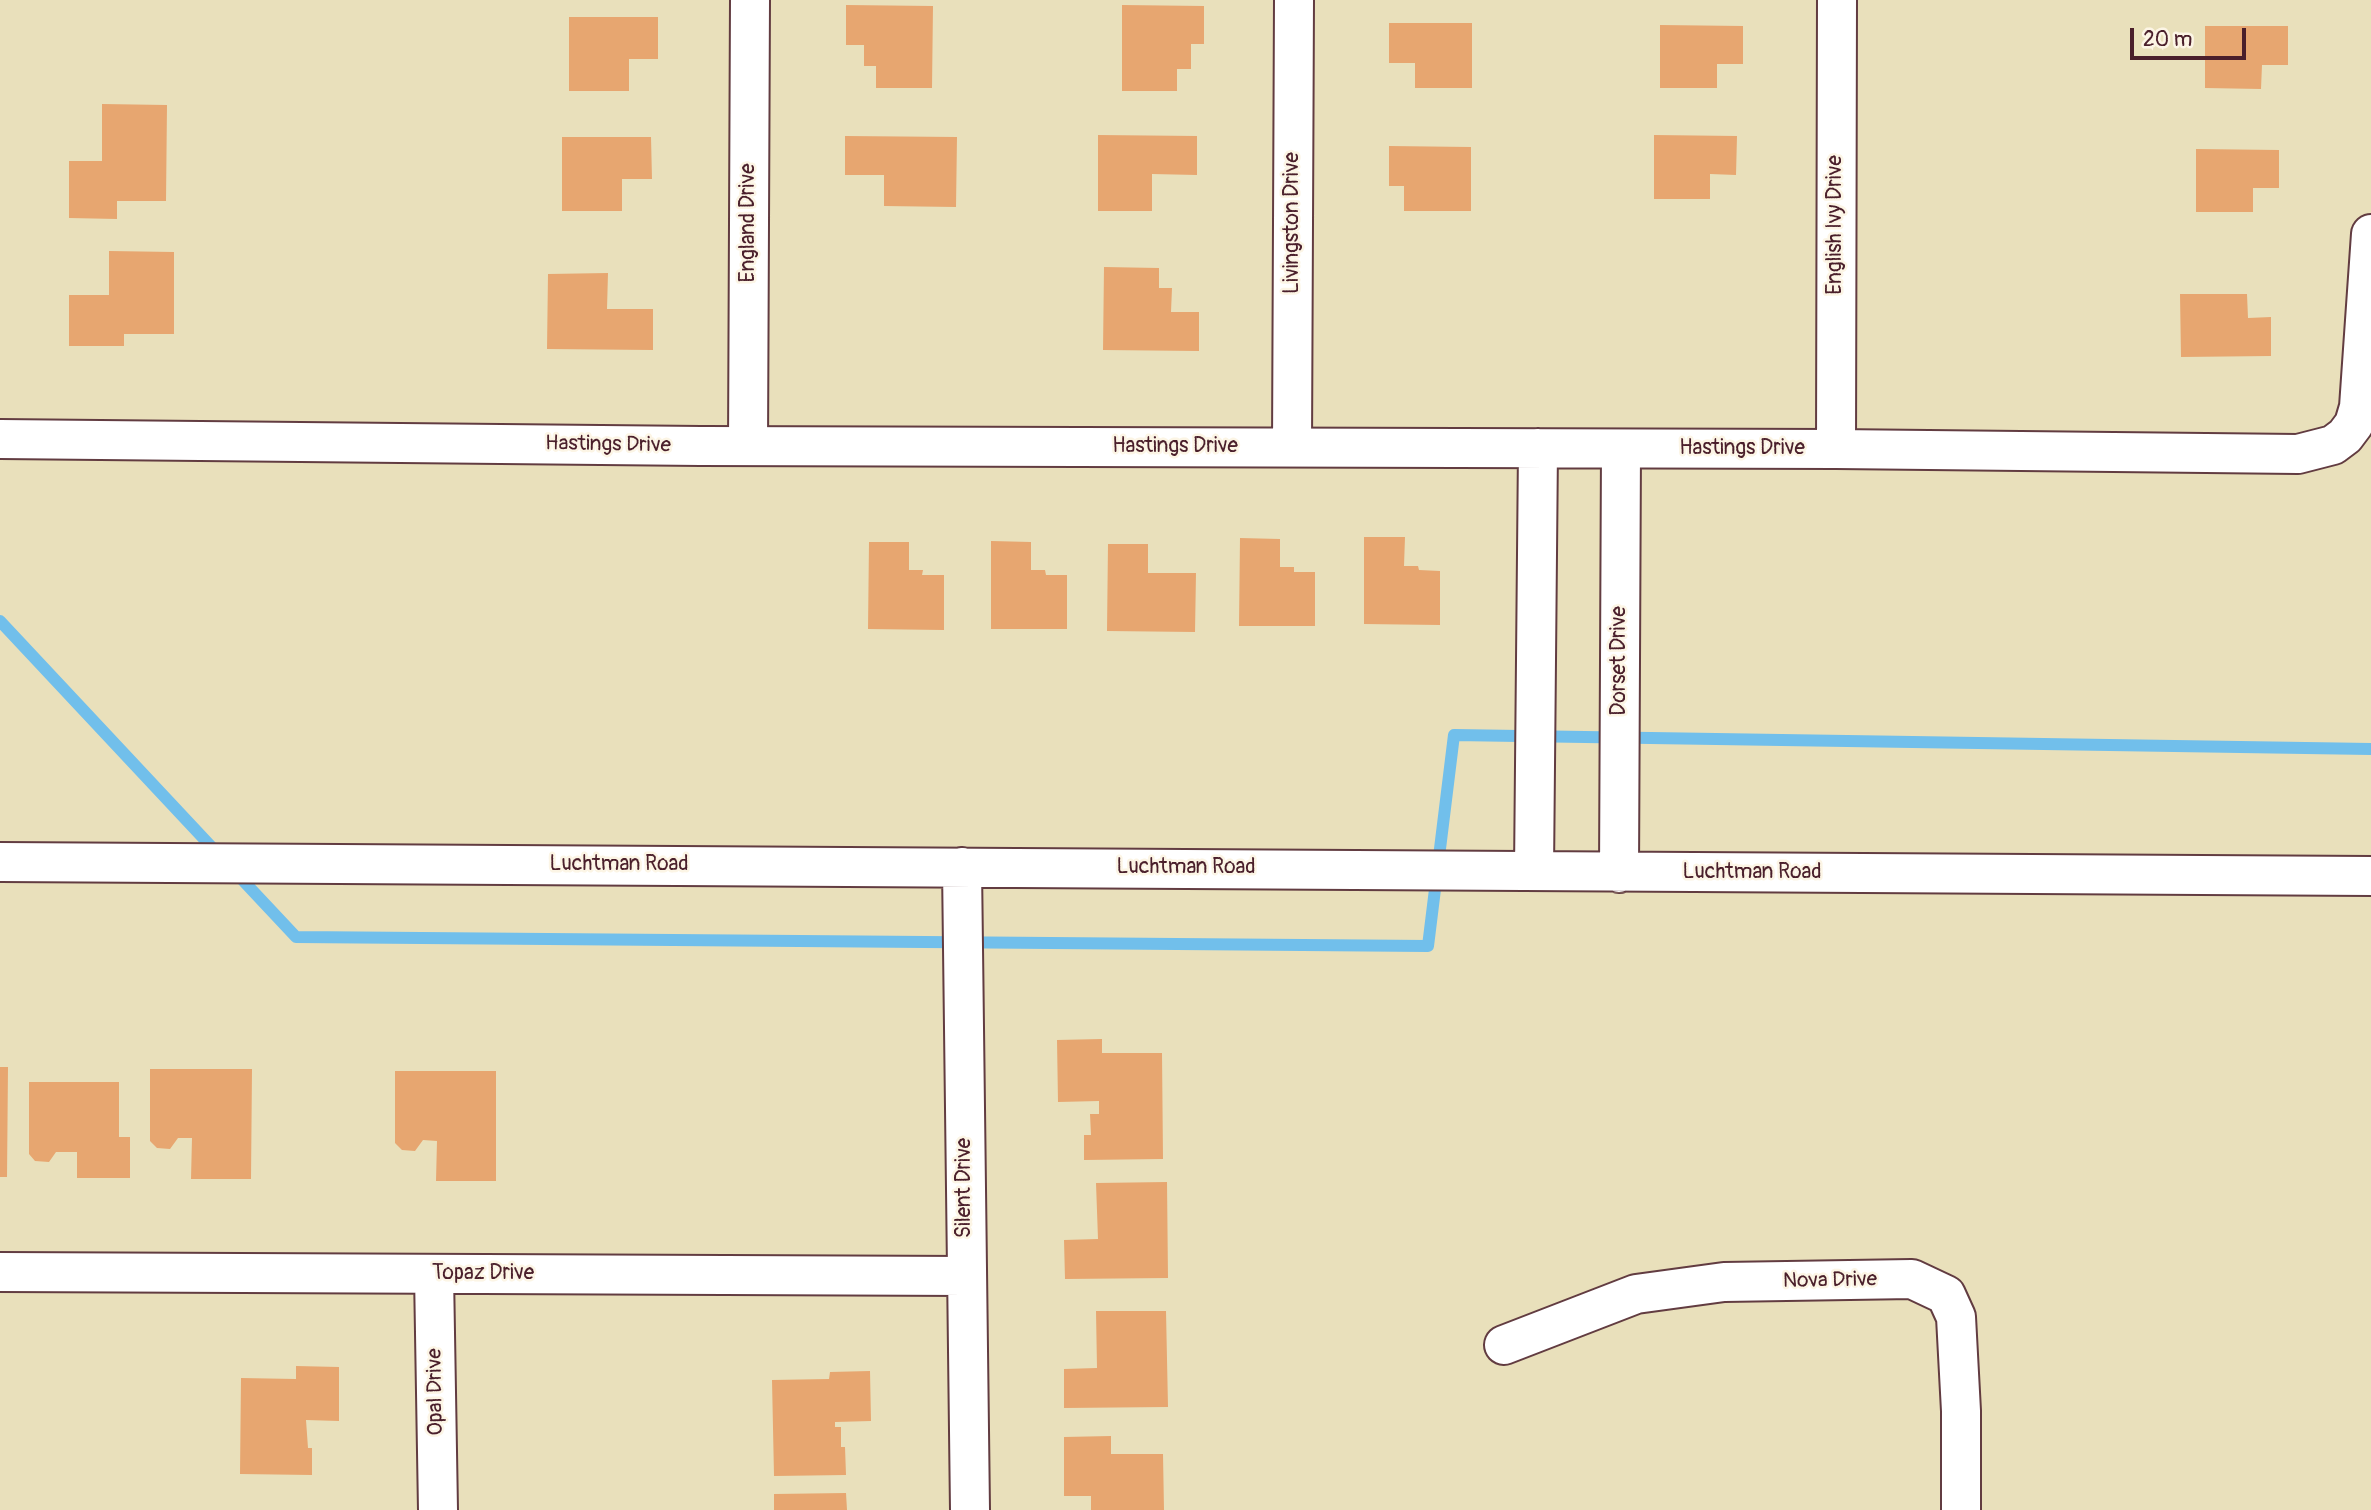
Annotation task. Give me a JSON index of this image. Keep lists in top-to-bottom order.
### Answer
{
  "streets": {
    "street": [
      "England Drive",
      "Livingston Drive",
      "English Ivy Drive",
      "Hastings Drive",
      "Dorset Drive",
      "Luchtman Road",
      "Silent Drive",
      "Topaz Drive",
      "Nova Drive",
      "Opal Drive"
    ]
  },
  "crossings": [
    ["England Drive", "Hastings Drive"],
    ["Livingston Drive", "Hastings Drive"],
    ["English Ivy Drive", "Hastings Drive"],
    ["Hastings Drive", "Dorset Drive"],
    ["Dorset Drive", "Luchtman Road"],
    ["Luchtman Road", "Silent Drive"],
    ["Silent Drive", "Topaz Drive"],
    ["Topaz Drive", "Opal Drive"]
  ],
  "scale_bar": "20 m"
}
